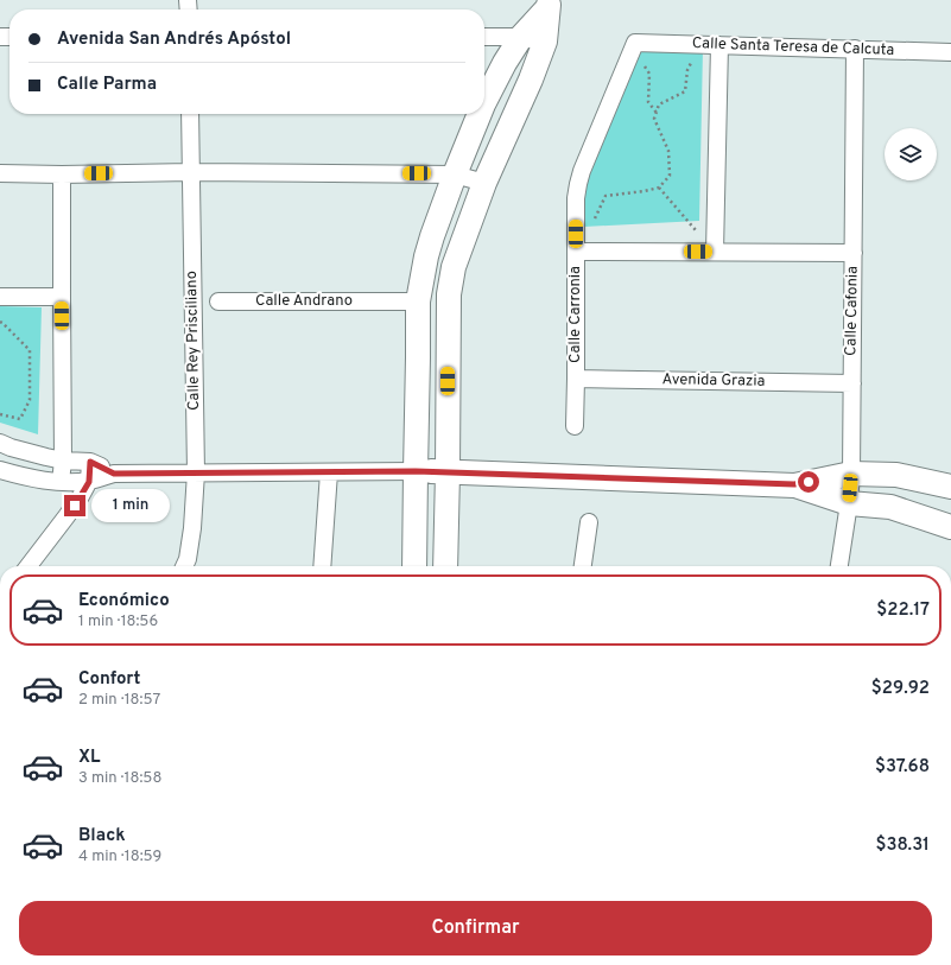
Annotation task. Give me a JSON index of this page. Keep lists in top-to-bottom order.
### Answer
{
  "streets": {
    "street": [
      "Calle Santa Teresa de Calcuta",
      "Calle Andrano",
      "Calle Cafonia",
      "Calle Carronia",
      "Calle Rey Prisciliano",
      "Avenida Grazia"
    ]
  },
  "crossings": [
    ["Calle Santa Teresa de Calcuta", "Calle Cafonia"],
    ["Calle Santa Teresa de Calcuta", "Calle Carronia"],
    ["Calle Cafonia", "Avenida Grazia"],
    ["Calle Carronia", "Avenida Grazia"]
  ],
  "page": {
    "banner": ["Avenida San Andrés Apóstol", "Calle Parma"],
    "bubble": "1 min",
    "list": [
      {
        "name": "Económico",
        "note": "1 min · 18:56",
        "value": "$22.17"
      },
      {
        "name": "Confort",
        "note": "2 min · 18:57",
        "value": "$29.92"
      },
      {
        "name": "XL",
        "note": "3 min · 18:58",
        "value": "$37.68"
      },
      {
        "name": "Black",
        "note": "4 min · 18:59",
        "value": "$38.31"
      }
    ],
    "buttons": "Confirmar"
  }
}
